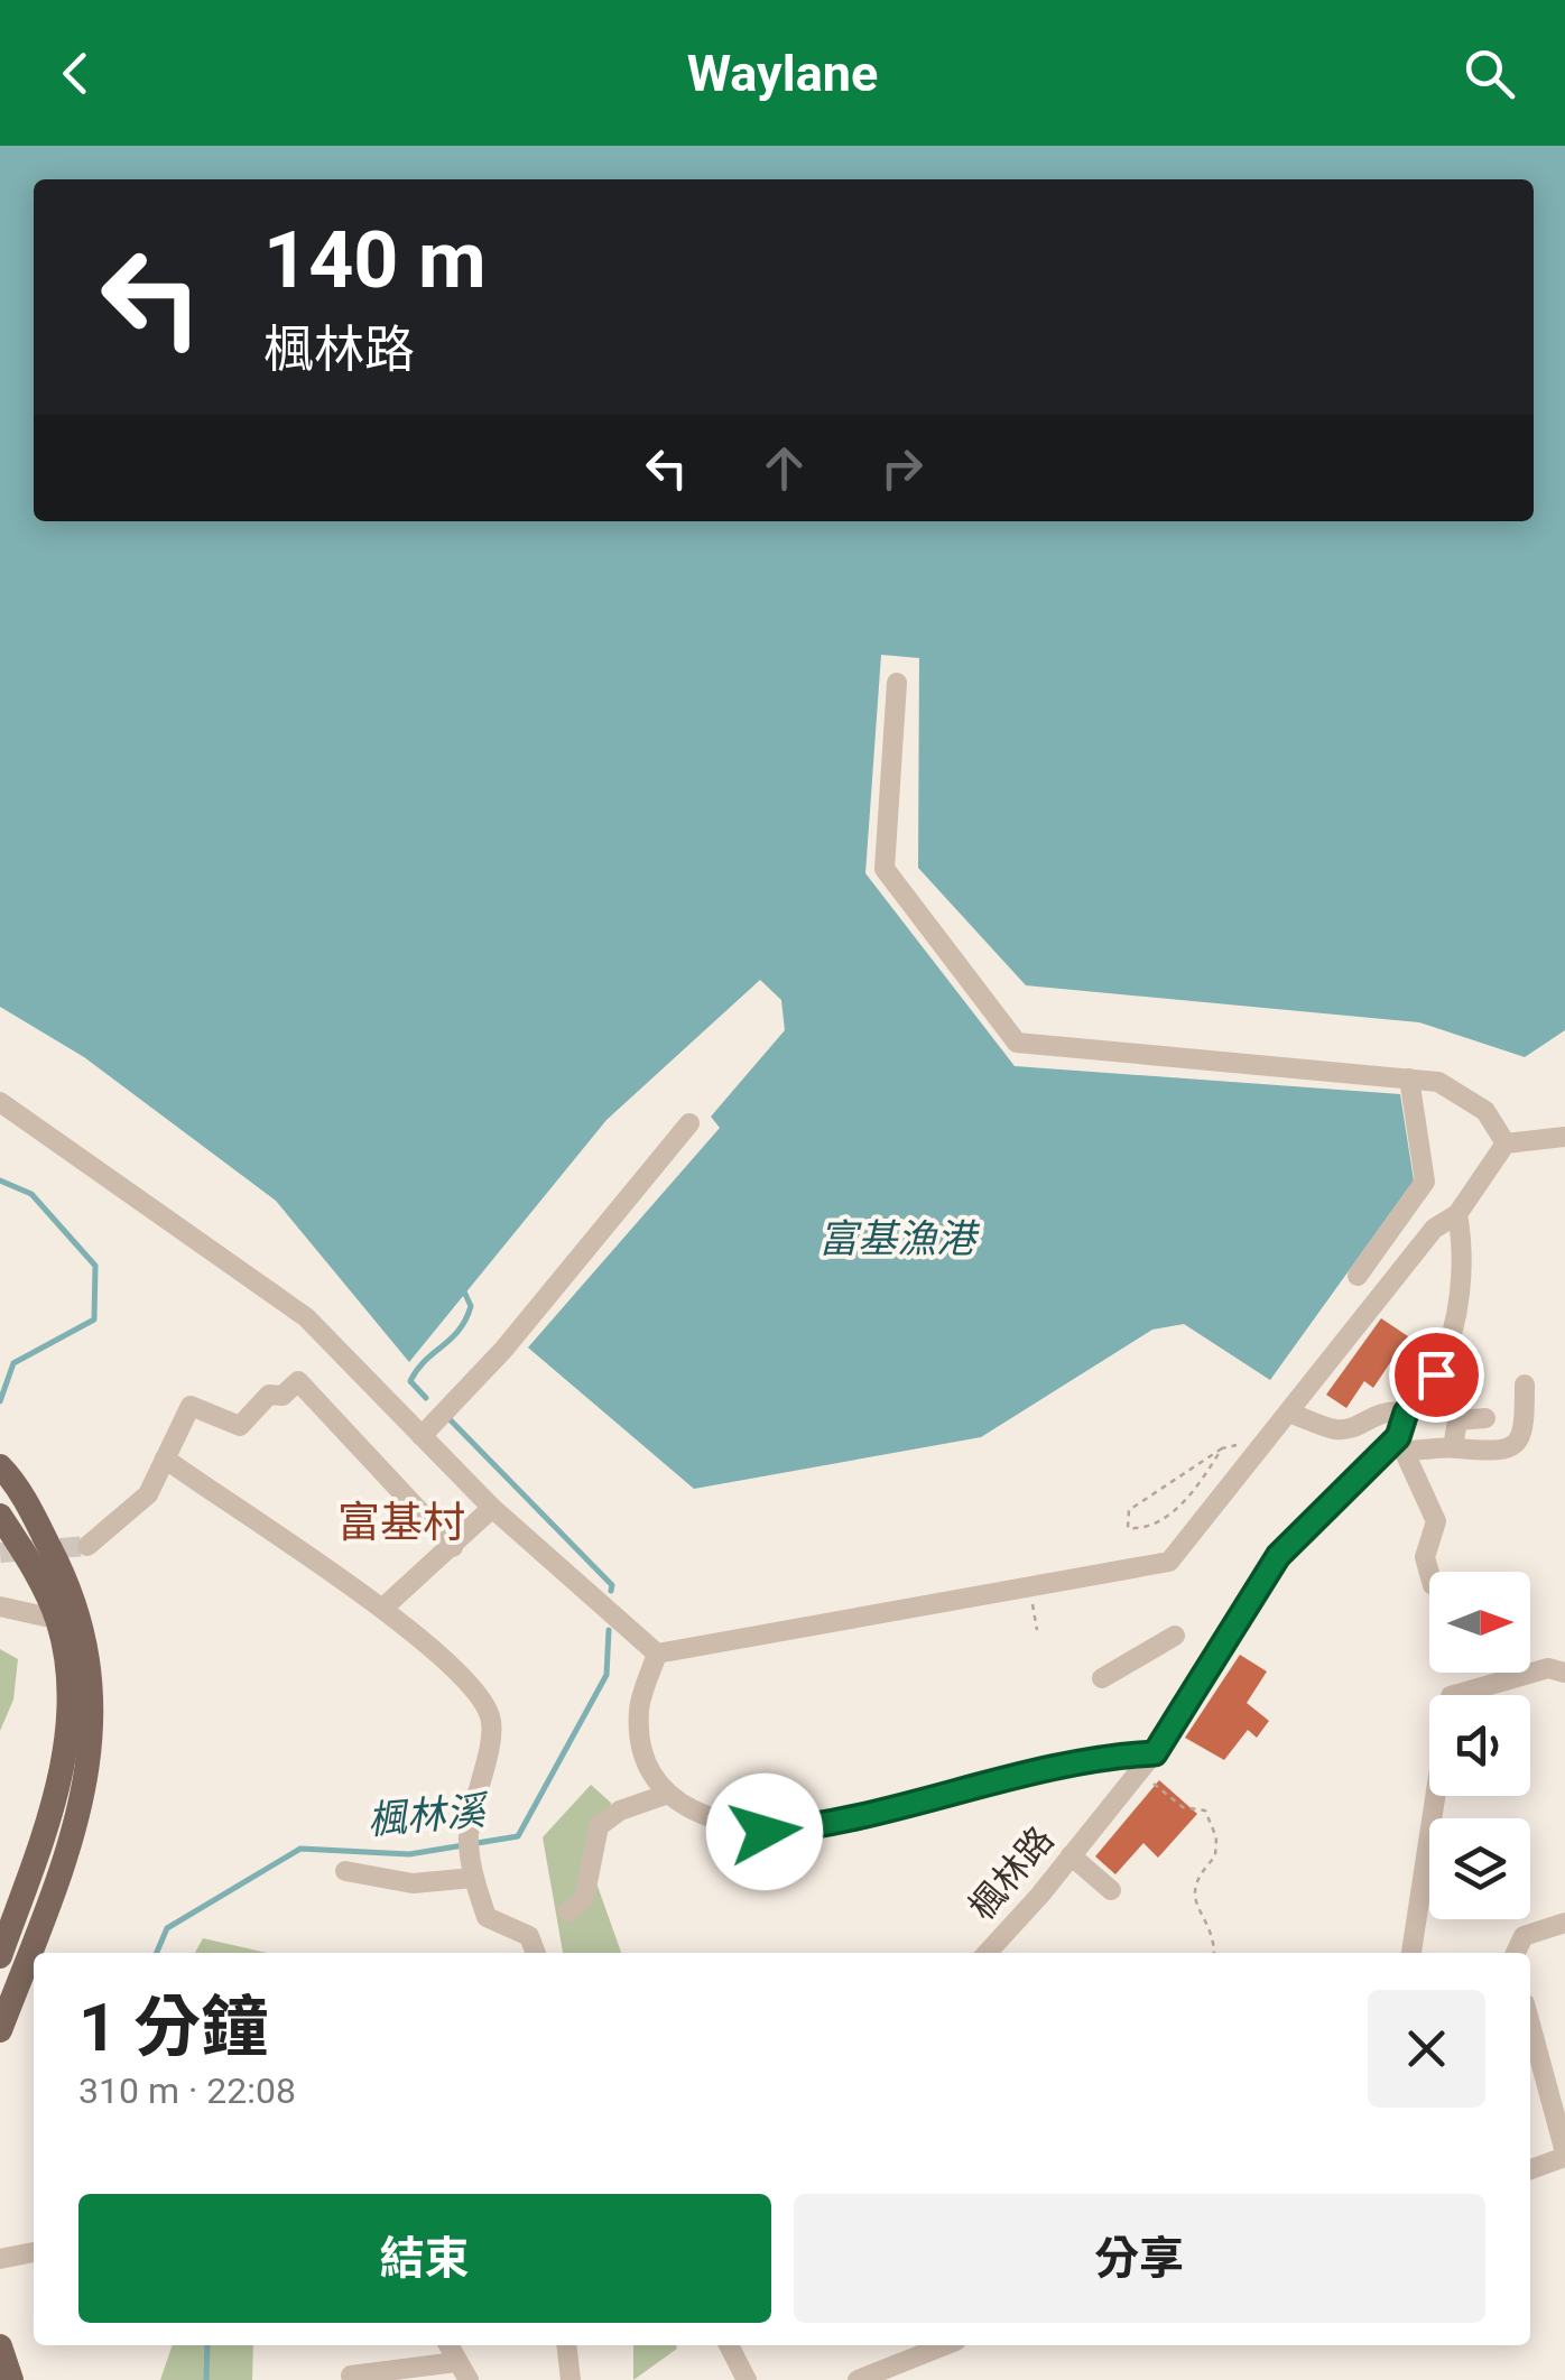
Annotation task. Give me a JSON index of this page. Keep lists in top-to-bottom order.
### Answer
{
  "streets": {
    "street": ["楓林路"]
  },
  "districts": ["富基村"],
  "water": ["富基漁港", "楓林溪"],
  "north": "right",
  "page": {
    "header": "Waylane",
    "turn": ["140 m", "楓林路"],
    "heading": ["1 分鐘", "310 m · 22:08"],
    "buttons": ["結束", "分享"]
  }
}
